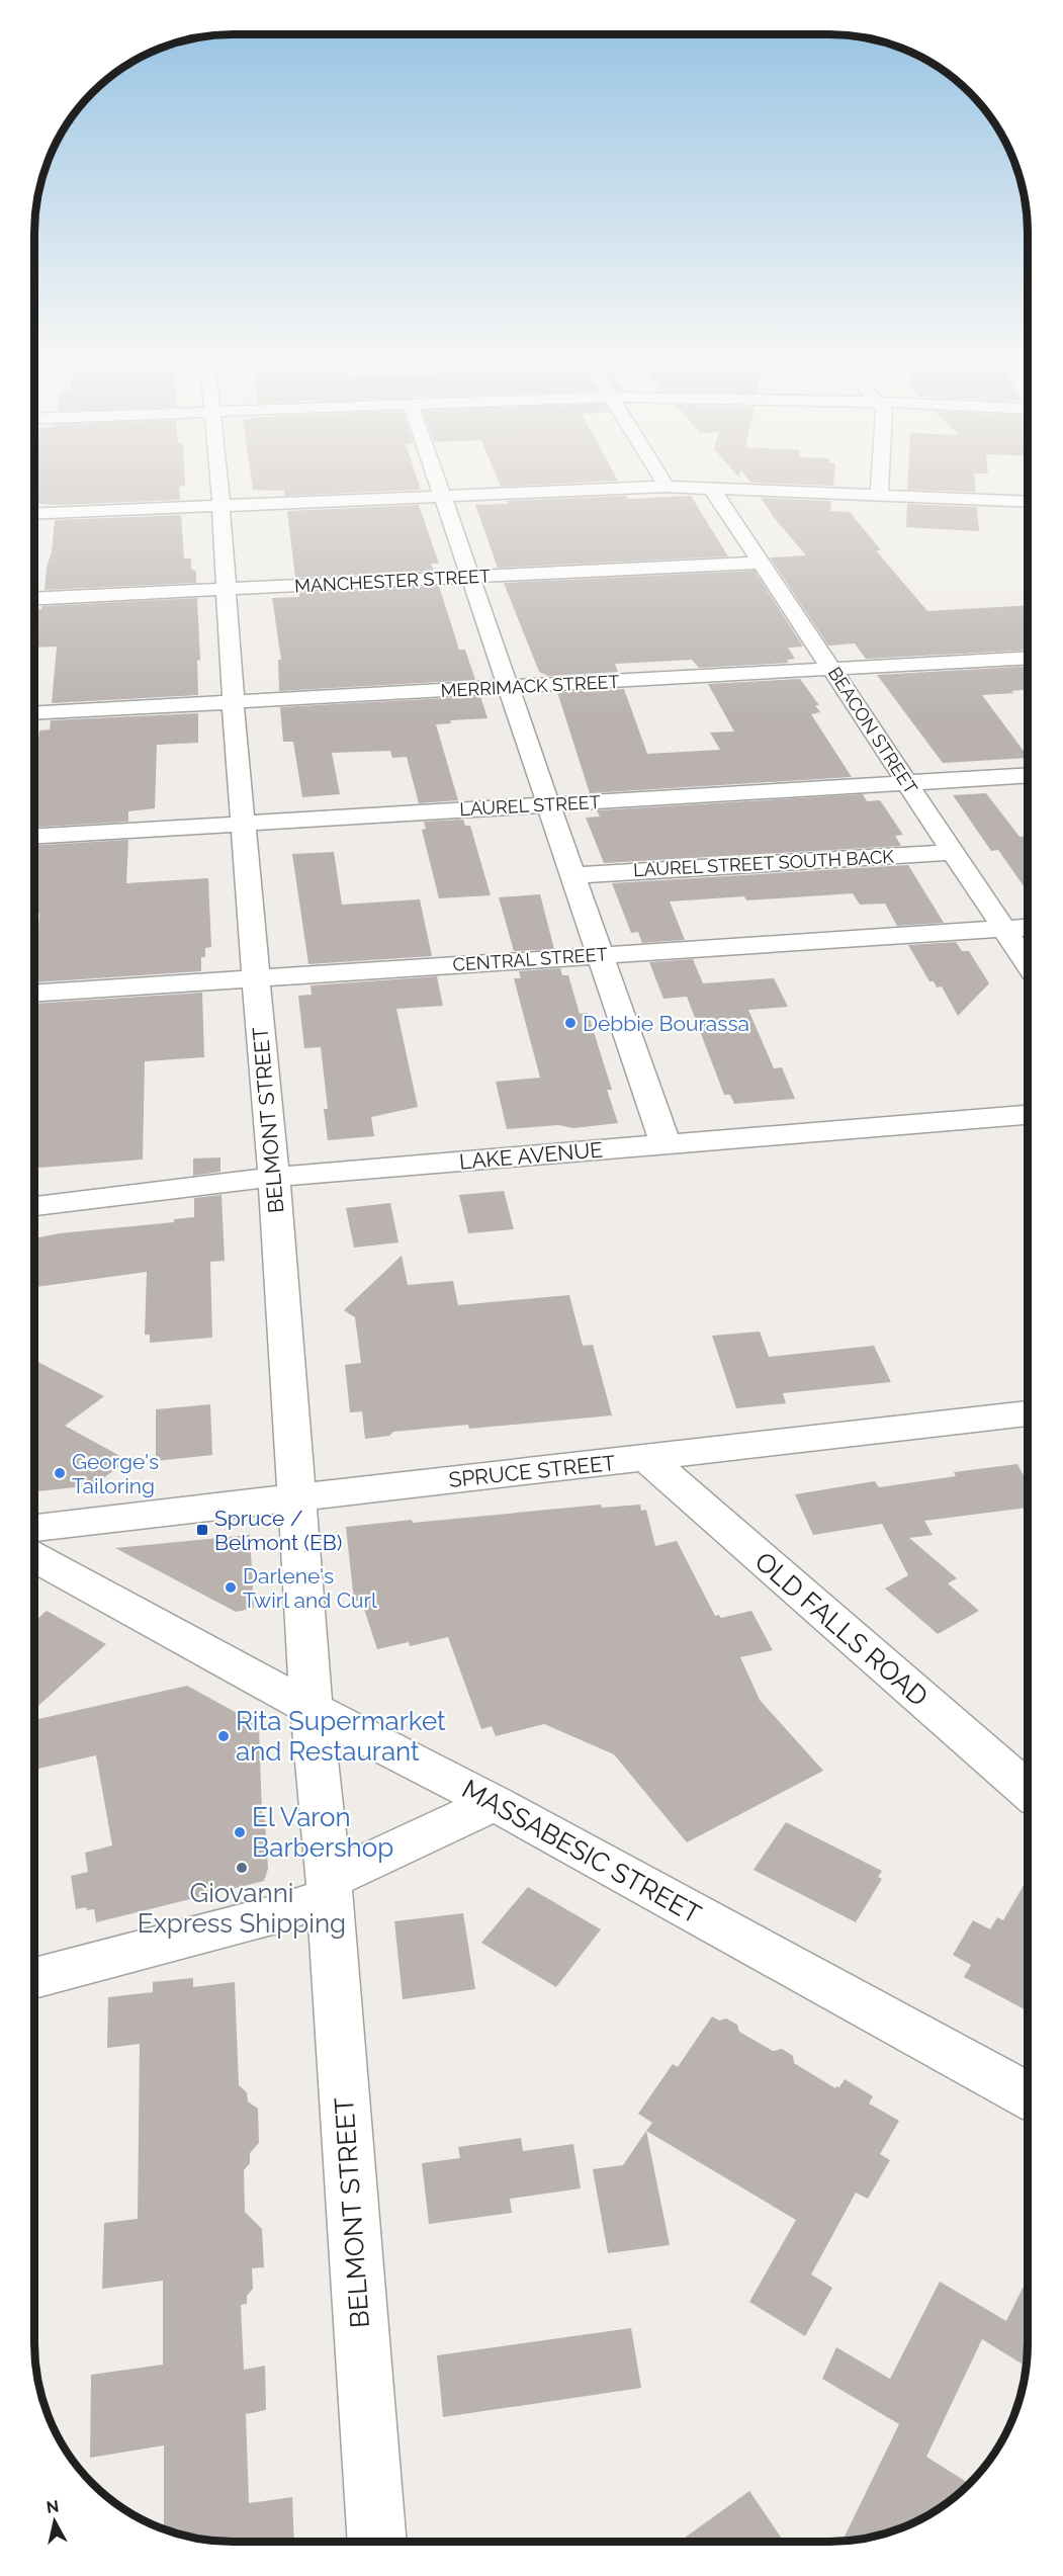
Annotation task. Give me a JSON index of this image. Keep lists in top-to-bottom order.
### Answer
{
  "streets": {
    "street": [
      "MANCHESTER STREET",
      "MERRIMACK STREET",
      "BEACON STREET",
      "LAUREL STREET",
      "LAUREL STREET SOUTH BACK",
      "CENTRAL STREET",
      "BELMONT STREET",
      "LAKE AVENUE",
      "SPRUCE STREET",
      "OLD FALLS ROAD",
      "MASSABESIC STREET"
    ]
  },
  "crossings": [
    ["MANCHESTER STREET", "BEACON STREET"],
    ["MANCHESTER STREET", "BELMONT STREET"],
    ["MERRIMACK STREET", "BEACON STREET"],
    ["MERRIMACK STREET", "BELMONT STREET"],
    ["BEACON STREET", "LAUREL STREET"],
    ["BEACON STREET", "LAUREL STREET SOUTH BACK"],
    ["BEACON STREET", "CENTRAL STREET"],
    ["LAUREL STREET", "BELMONT STREET"],
    ["CENTRAL STREET", "BELMONT STREET"],
    ["BELMONT STREET", "LAKE AVENUE"],
    ["BELMONT STREET", "SPRUCE STREET"],
    ["BELMONT STREET", "MASSABESIC STREET"],
    ["SPRUCE STREET", "OLD FALLS ROAD"]
  ],
  "places": {
    "other": [
      "Debbie Bourassa",
      "George's Tailoring",
      "Darlene's Twirl and Curl",
      "Rita Supermarket and Restaurant",
      "El Varon Barbershop",
      "Giovanni Express Shipping"
    ],
    "transit": ["Spruce / Belmont (EB)"]
  },
  "north": "top"
}
